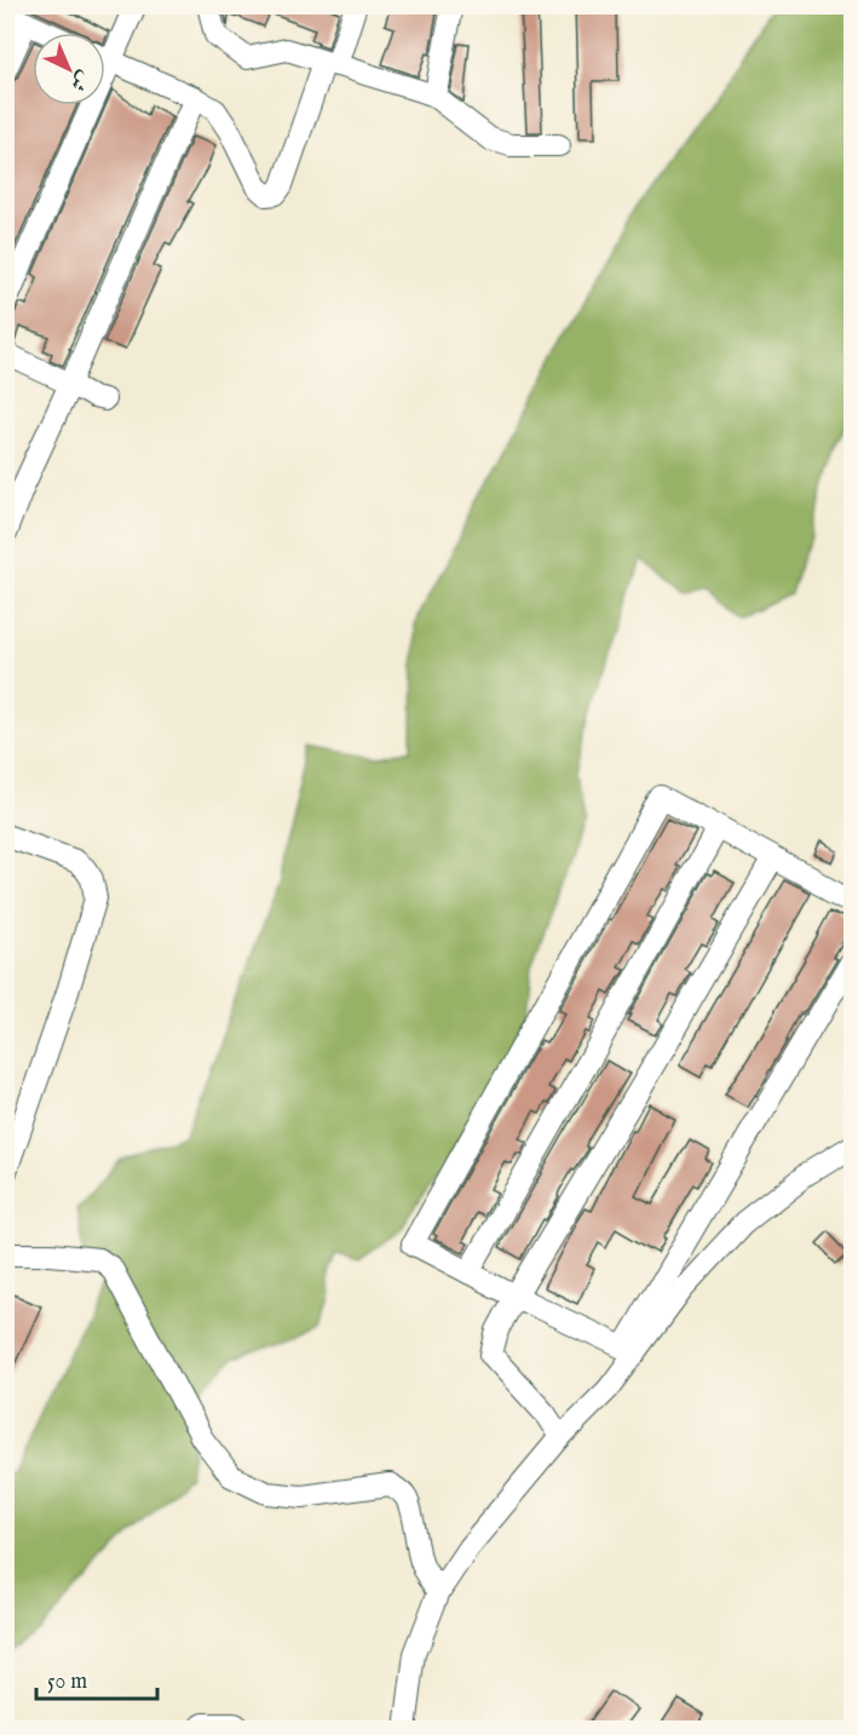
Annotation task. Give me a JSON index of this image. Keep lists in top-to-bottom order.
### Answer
{
  "scale_bar": "50 m",
  "north": "bottom right"
}
